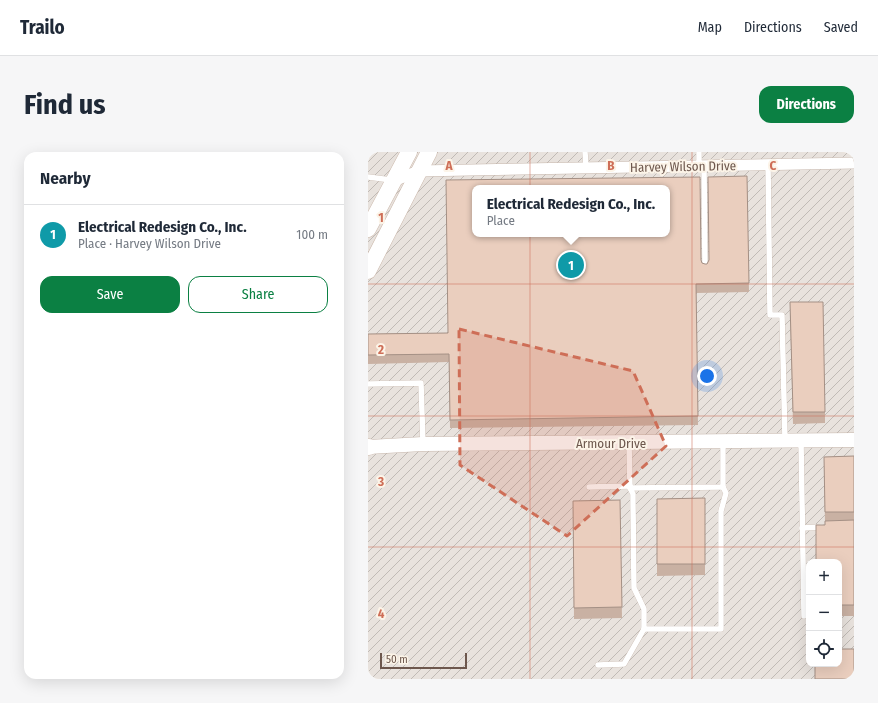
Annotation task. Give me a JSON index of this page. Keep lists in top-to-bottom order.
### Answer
{
  "streets": {
    "street": ["Harvey Wilson Drive", "Armour Drive"]
  },
  "scale_bar": "50 m",
  "page": {
    "header": "Trailo",
    "nav": ["Map", "Directions", "Saved"],
    "buttons": [
      "Directions",
      ["Save", "Share"]
    ],
    "title": "Find us",
    "heading": "Nearby",
    "popup": ["Electrical Redesign Co., Inc.", "Place"],
    "list": [
      {
        "mark": "1",
        "name": "Electrical Redesign Co., Inc.",
        "note": "Place · Harvey Wilson Drive",
        "value": "100 m"
      }
    ],
    "pins": "1",
    "map_buttons": ["+", "−"],
    "scale": "50 m"
  },
  "grid": {
    "columns": ["A", "B", "C"],
    "rows": [
      "1",
      "2",
      "3",
      "4"
    ]
  }
}
